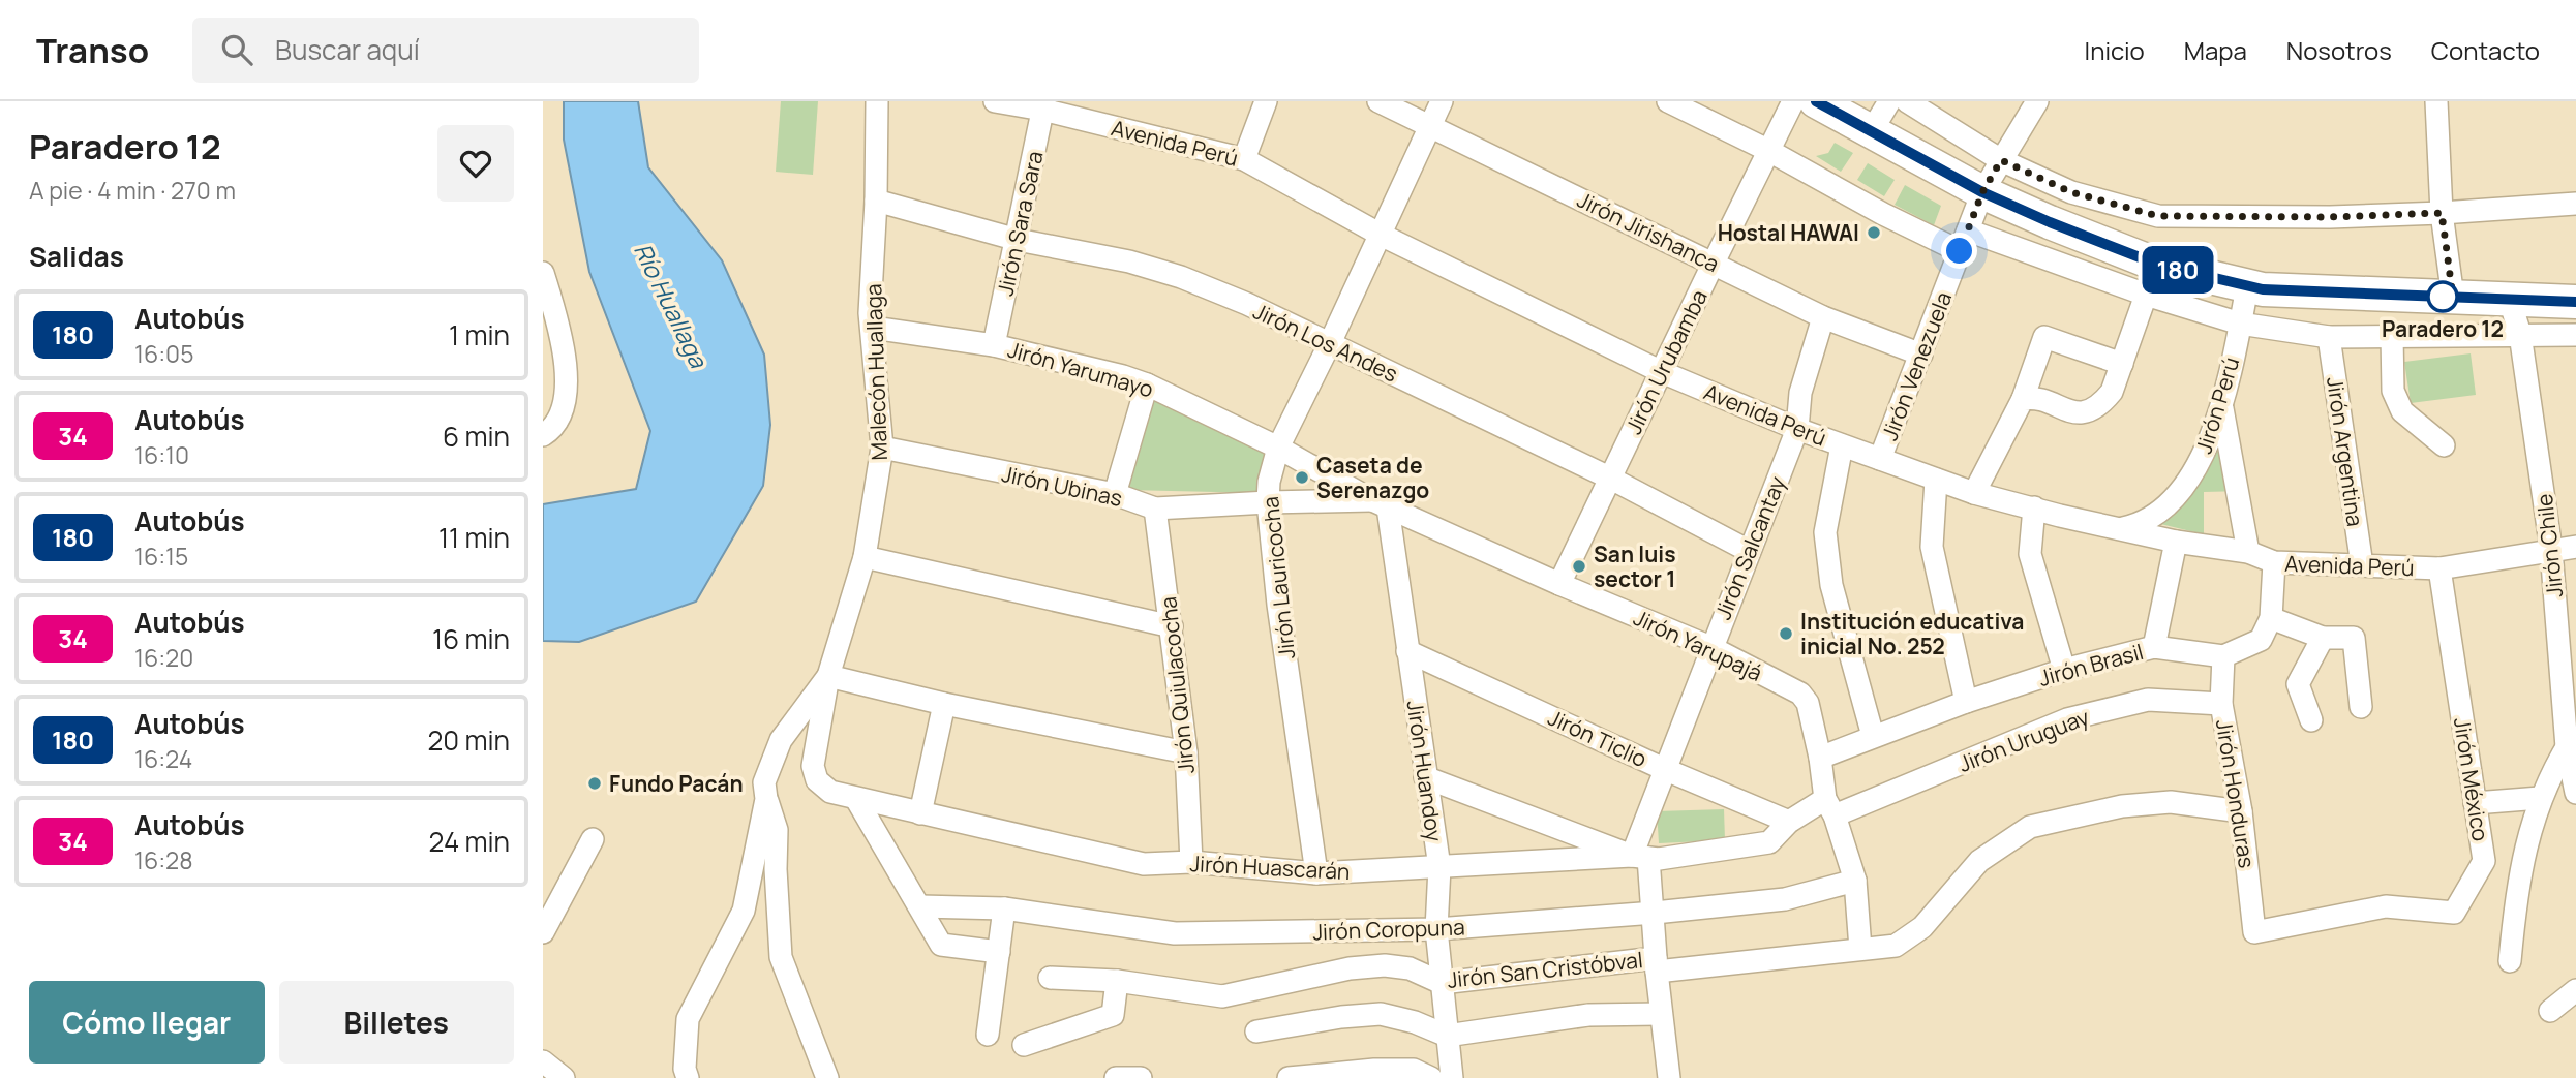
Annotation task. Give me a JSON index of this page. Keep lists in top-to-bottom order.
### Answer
{
  "streets": {
    "street": [
      "Avenida Perú",
      "Jirón Sara Sara",
      "Jirón Jirishanca",
      "Jirón Los Andes",
      "Jirón Urubamba",
      "Jirón Venezuela",
      "Jirón Yarumayo",
      "Malecón Huallaga",
      "Jirón Perú",
      "Jirón Argentina",
      "Jirón Ubinas",
      "Jirón Chile",
      "Jirón Salcantay",
      "Jirón Lauricocha",
      "Jirón Yarupajá",
      "Jirón Brasil",
      "Jirón Quiulacocha",
      "Jirón Ticlio",
      "Jirón Uruguay",
      "Jirón Huandoy",
      "Jirón México",
      "Jirón Honduras",
      "Jirón Huascarán",
      "Jirón Coropuna",
      "Jirón San Cristóbval"
    ]
  },
  "crossings": [
    ["Avenida Perú", "Jirón Sara Sara"],
    ["Avenida Perú", "Jirón Urubamba"],
    ["Avenida Perú", "Jirón Venezuela"],
    ["Avenida Perú", "Jirón Perú"],
    ["Avenida Perú", "Jirón Argentina"],
    ["Avenida Perú", "Jirón Chile"],
    ["Avenida Perú", "Jirón Salcantay"],
    ["Avenida Perú", "Jirón Lauricocha"],
    ["Avenida Perú", "Jirón México"],
    ["Jirón Sara Sara", "Jirón Los Andes"],
    ["Jirón Sara Sara", "Jirón Yarumayo"],
    ["Jirón Jirishanca", "Jirón Urubamba"],
    ["Jirón Jirishanca", "Jirón Venezuela"],
    ["Jirón Jirishanca", "Jirón Salcantay"],
    ["Jirón Jirishanca", "Jirón Lauricocha"],
    ["Jirón Los Andes", "Jirón Urubamba"],
    ["Jirón Los Andes", "Malecón Huallaga"],
    ["Jirón Los Andes", "Jirón Salcantay"],
    ["Jirón Los Andes", "Jirón Lauricocha"],
    ["Jirón Urubamba", "Jirón Yarupajá"],
    ["Jirón Yarumayo", "Malecón Huallaga"],
    ["Jirón Yarumayo", "Jirón Lauricocha"],
    ["Jirón Yarumayo", "Jirón Yarupajá"],
    ["Malecón Huallaga", "Jirón Ubinas"],
    ["Malecón Huallaga", "Jirón Huascarán"],
    ["Jirón Ubinas", "Jirón Lauricocha"],
    ["Jirón Ubinas", "Jirón Yarupajá"],
    ["Jirón Ubinas", "Jirón Quiulacocha"],
    ["Jirón Ubinas", "Jirón Huandoy"],
    ["Jirón Salcantay", "Jirón Yarupajá"],
    ["Jirón Salcantay", "Jirón Ticlio"],
    ["Jirón Salcantay", "Jirón Huascarán"],
    ["Jirón Salcantay", "Jirón Coropuna"],
    ["Jirón Salcantay", "Jirón San Cristóbval"],
    ["Jirón Lauricocha", "Jirón Yarupajá"],
    ["Jirón Lauricocha", "Jirón Huascarán"],
    ["Jirón Yarupajá", "Jirón Brasil"],
    ["Jirón Yarupajá", "Jirón Uruguay"],
    ["Jirón Yarupajá", "Jirón Huandoy"],
    ["Jirón Yarupajá", "Jirón Huascarán"],
    ["Jirón Yarupajá", "Jirón Coropuna"],
    ["Jirón Yarupajá", "Jirón San Cristóbval"],
    ["Jirón Brasil", "Jirón Honduras"],
    ["Jirón Quiulacocha", "Jirón Huascarán"],
    ["Jirón Ticlio", "Jirón Huandoy"],
    ["Jirón Ticlio", "Jirón Huascarán"],
    ["Jirón Uruguay", "Jirón Honduras"],
    ["Jirón Uruguay", "Jirón Huascarán"],
    ["Jirón Huandoy", "Jirón Huascarán"],
    ["Jirón Huandoy", "Jirón Coropuna"],
    ["Jirón Huandoy", "Jirón San Cristóbval"],
    ["Jirón México", "Jirón Honduras"],
    ["Jirón Honduras", "Jirón San Cristóbval"]
  ],
  "water": ["Río Huallaga"],
  "places": [
    "Hostal HAWAI",
    "Paradero 12",
    "Caseta de Serenazgo",
    "San luis sector 1",
    "Institución educativa inicial No. 252",
    "Fundo Pacán"
  ],
  "lines": ["bus line 180"],
  "page": {
    "header": "Transo",
    "search": "Buscar aquí",
    "nav": [
      "Inicio",
      "Mapa",
      "Nosotros",
      "Contacto"
    ],
    "heading": [
      ["Paradero 12", "A pie · 4 min · 270 m"],
      "Salidas"
    ],
    "on_map": "180",
    "list": [
      {
        "mark": "180",
        "name": "Autobús",
        "note": "16:05",
        "value": "1 min"
      },
      {
        "mark": "34",
        "name": "Autobús",
        "note": "16:10",
        "value": "6 min"
      },
      {
        "mark": "180",
        "name": "Autobús",
        "note": "16:15",
        "value": "11 min"
      },
      {
        "mark": "34",
        "name": "Autobús",
        "note": "16:20",
        "value": "16 min"
      },
      {
        "mark": "180",
        "name": "Autobús",
        "note": "16:24",
        "value": "20 min"
      },
      {
        "mark": "34",
        "name": "Autobús",
        "note": "16:28",
        "value": "24 min"
      }
    ],
    "buttons": ["Cómo llegar", "Billetes"]
  }
}
